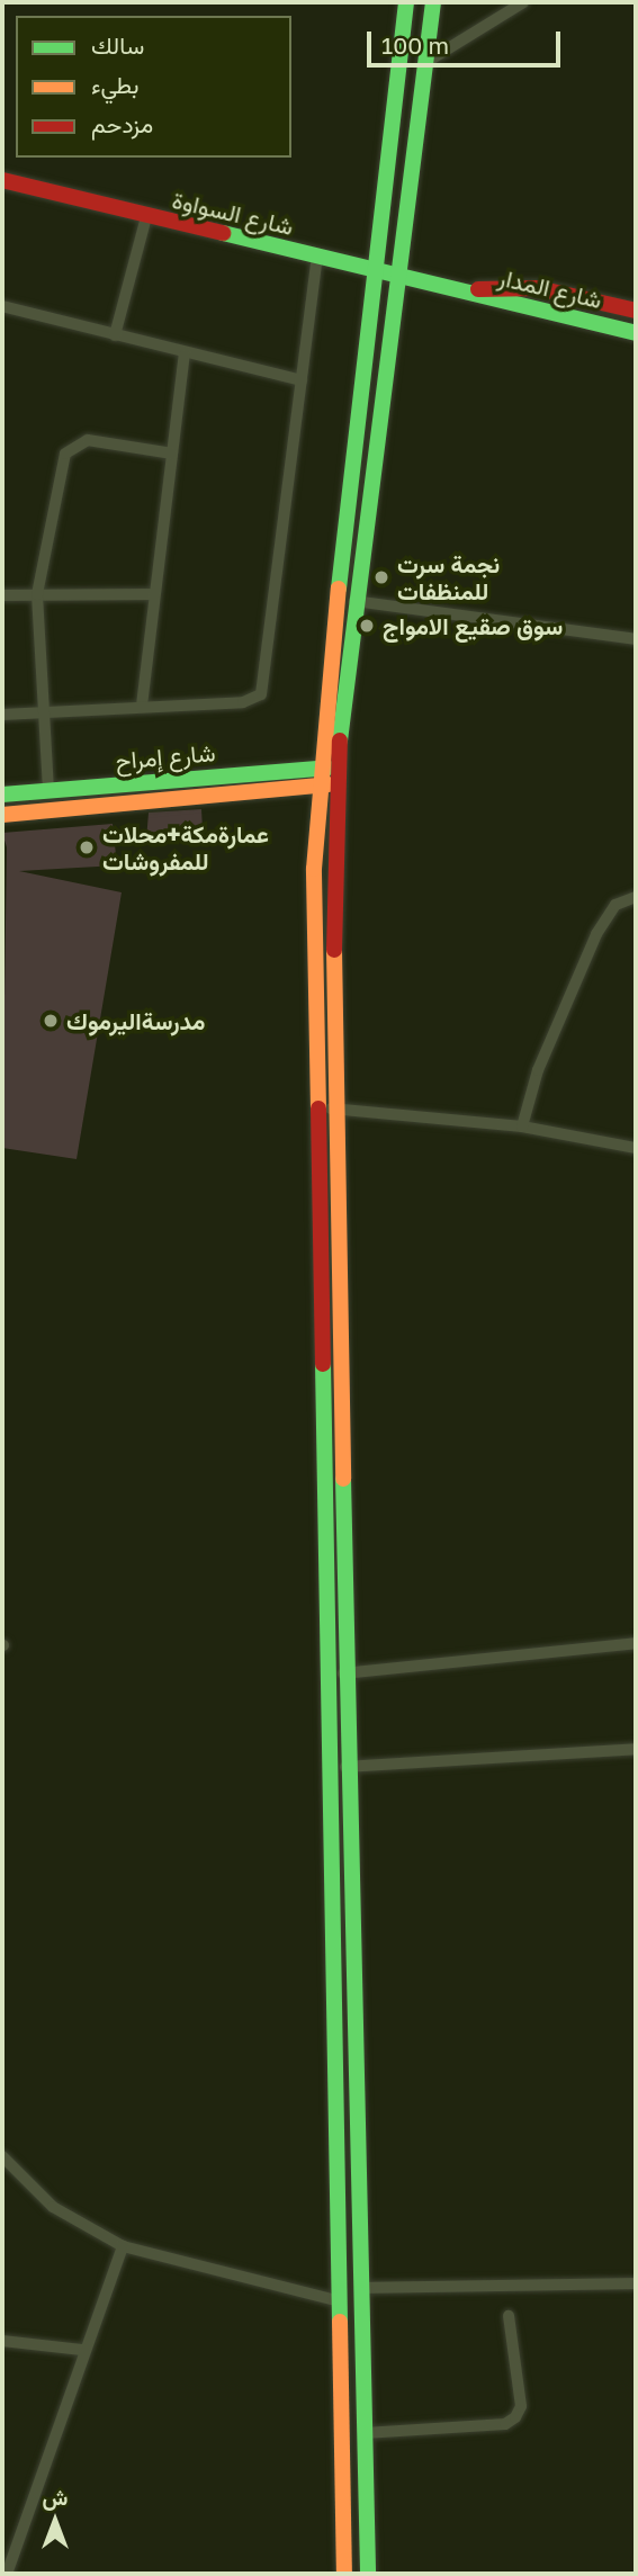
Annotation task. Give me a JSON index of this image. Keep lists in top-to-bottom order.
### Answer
{
  "streets": {
    "main road": ["شارع السواوة", "شارع المدار", "شارع إمراح"]
  },
  "crossings": [
    ["شارع السواوة", "شارع المدار"]
  ],
  "places": [
    "نجمة سرت للمنظفات",
    "سوق صقيع الامواج",
    "عمارةمكة+محلات للمفروشات",
    "مدرسةاليرموك"
  ],
  "legend": ["سالك", "بطيء", "مزدحم"],
  "scale_bar": "100 m",
  "north": "top"
}
